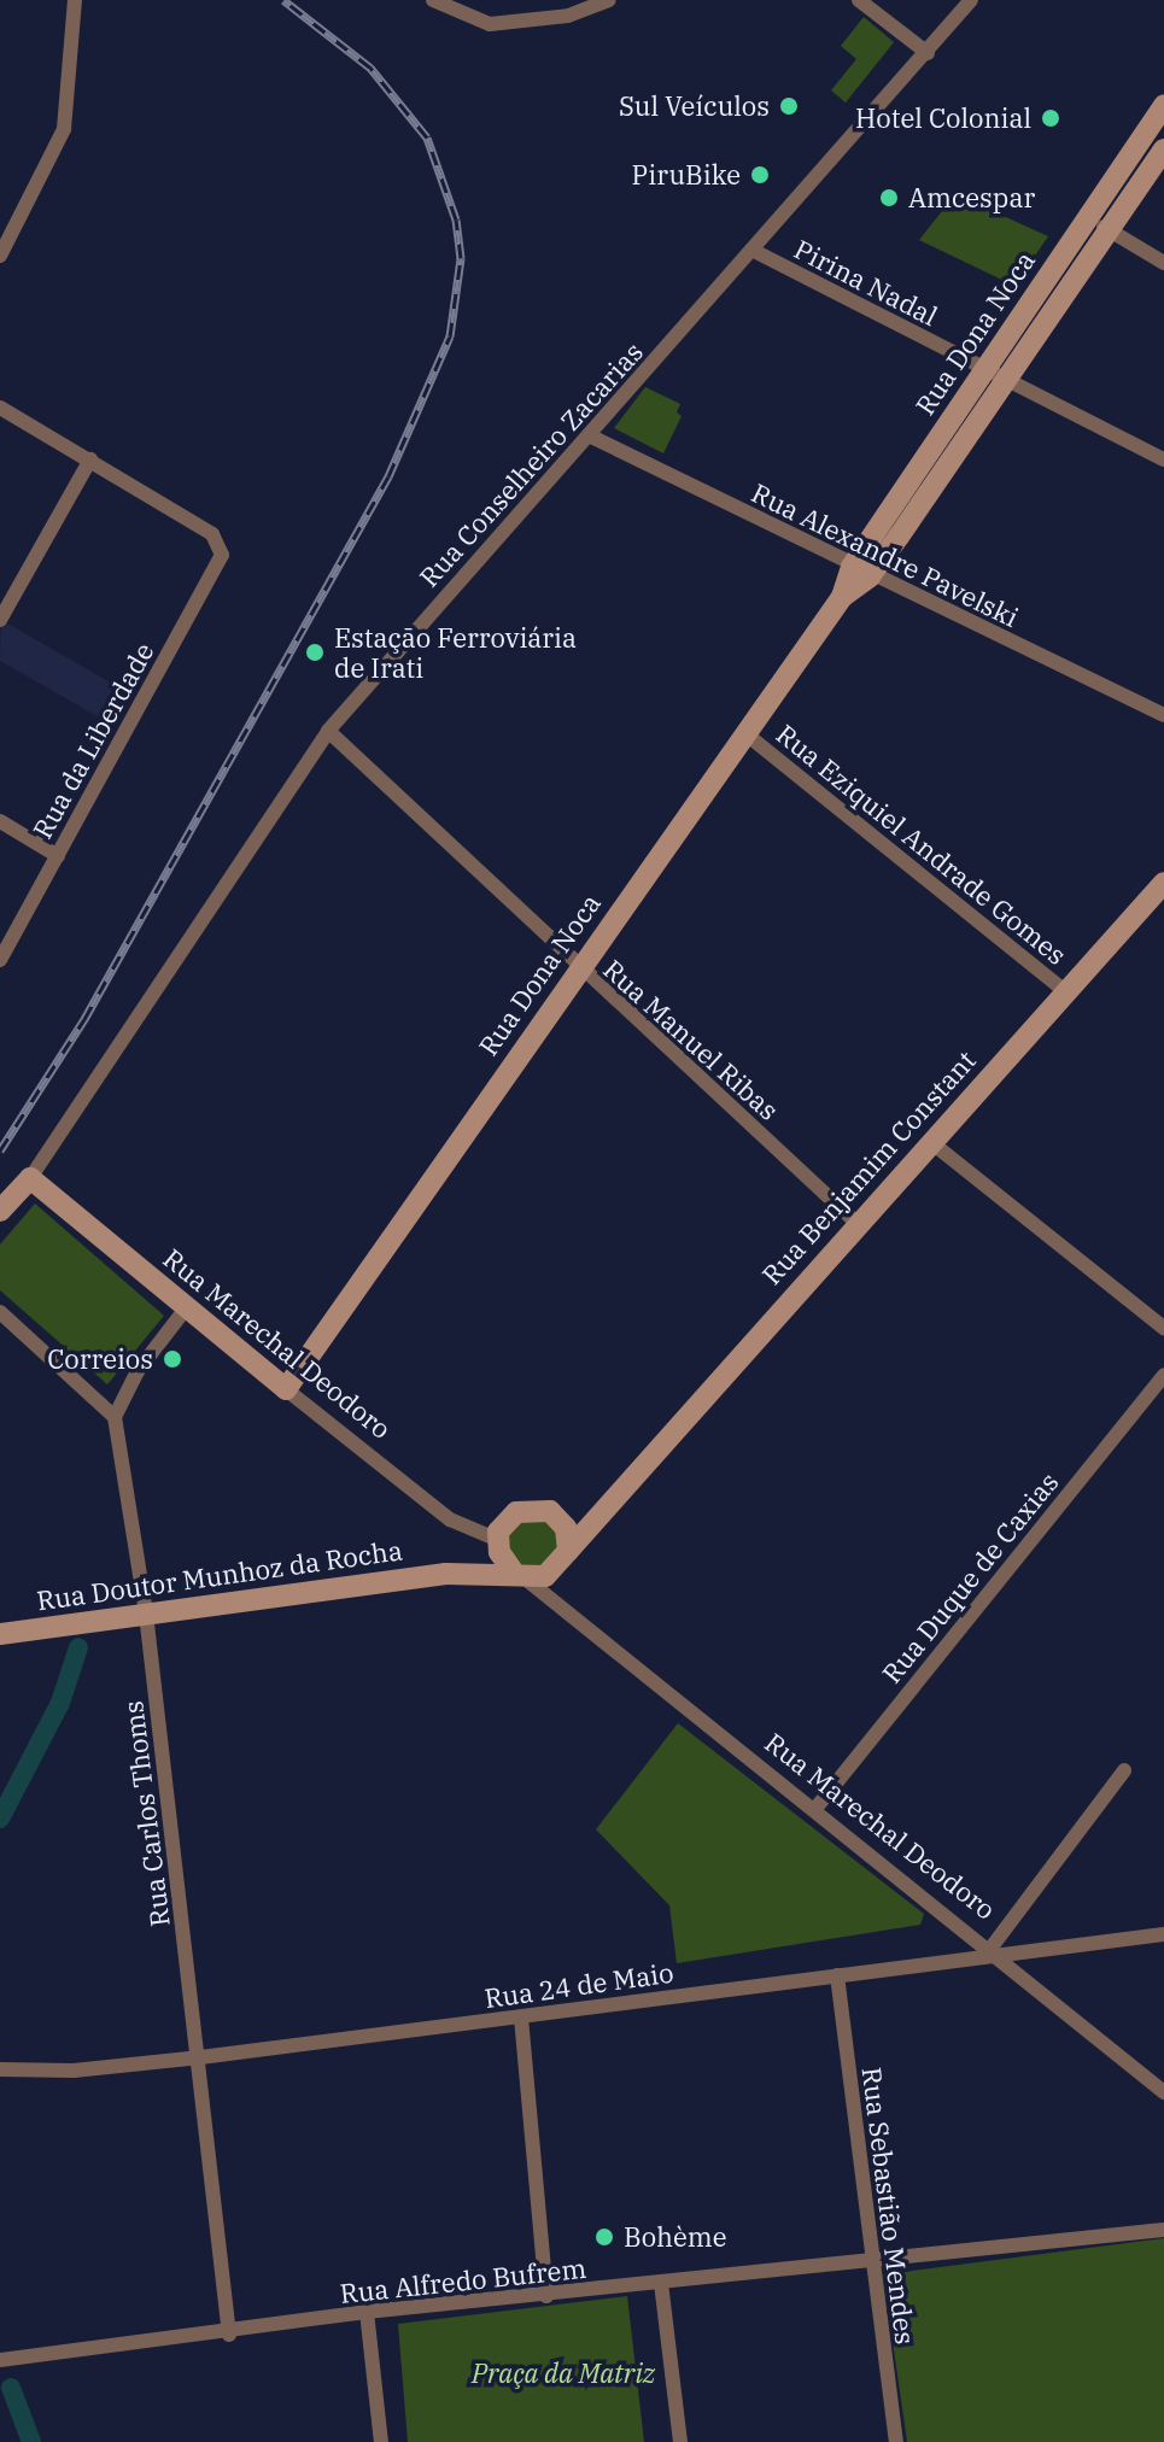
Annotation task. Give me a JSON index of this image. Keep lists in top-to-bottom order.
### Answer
{
  "streets": {
    "street": [
      "Pirina Nadal",
      "Rua Dona Noca",
      "Rua Conselheiro Zacarias",
      "Rua Alexandre Pavelski",
      "Rua da Liberdade",
      "Rua Eziquiel Andrade Gomes",
      "Rua Manuel Ribas",
      "Rua Benjamim Constant",
      "Rua Marechal Deodoro",
      "Rua Doutor Munhoz da Rocha",
      "Rua Duque de Caxias",
      "Rua Carlos Thoms",
      "Rua 24 de Maio",
      "Rua Sebastião Mendes",
      "Rua Alfredo Bufrem"
    ]
  },
  "crossings": [
    ["Pirina Nadal", "Rua Dona Noca"],
    ["Pirina Nadal", "Rua Conselheiro Zacarias"],
    ["Rua Dona Noca", "Rua Alexandre Pavelski"],
    ["Rua Dona Noca", "Rua Eziquiel Andrade Gomes"],
    ["Rua Dona Noca", "Rua Manuel Ribas"],
    ["Rua Dona Noca", "Rua Marechal Deodoro"],
    ["Rua Conselheiro Zacarias", "Rua Alexandre Pavelski"],
    ["Rua Conselheiro Zacarias", "Rua Manuel Ribas"],
    ["Rua Conselheiro Zacarias", "Rua Marechal Deodoro"],
    ["Rua Eziquiel Andrade Gomes", "Rua Benjamim Constant"],
    ["Rua Manuel Ribas", "Rua Benjamim Constant"],
    ["Rua Benjamim Constant", "Rua Doutor Munhoz da Rocha"],
    ["Rua Marechal Deodoro", "Rua Doutor Munhoz da Rocha"],
    ["Rua Marechal Deodoro", "Rua Duque de Caxias"],
    ["Rua Marechal Deodoro", "Rua 24 de Maio"],
    ["Rua Doutor Munhoz da Rocha", "Rua Carlos Thoms"],
    ["Rua Carlos Thoms", "Rua 24 de Maio"],
    ["Rua Carlos Thoms", "Rua Alfredo Bufrem"],
    ["Rua 24 de Maio", "Rua Sebastião Mendes"],
    ["Rua Sebastião Mendes", "Rua Alfredo Bufrem"]
  ],
  "parks": ["Praça da Matriz"],
  "places": [
    "Sul Veículos",
    "Hotel Colonial",
    "PiruBike",
    "Amcespar",
    "Estação Ferroviária de Irati",
    "Correios",
    "Bohème"
  ]
}
